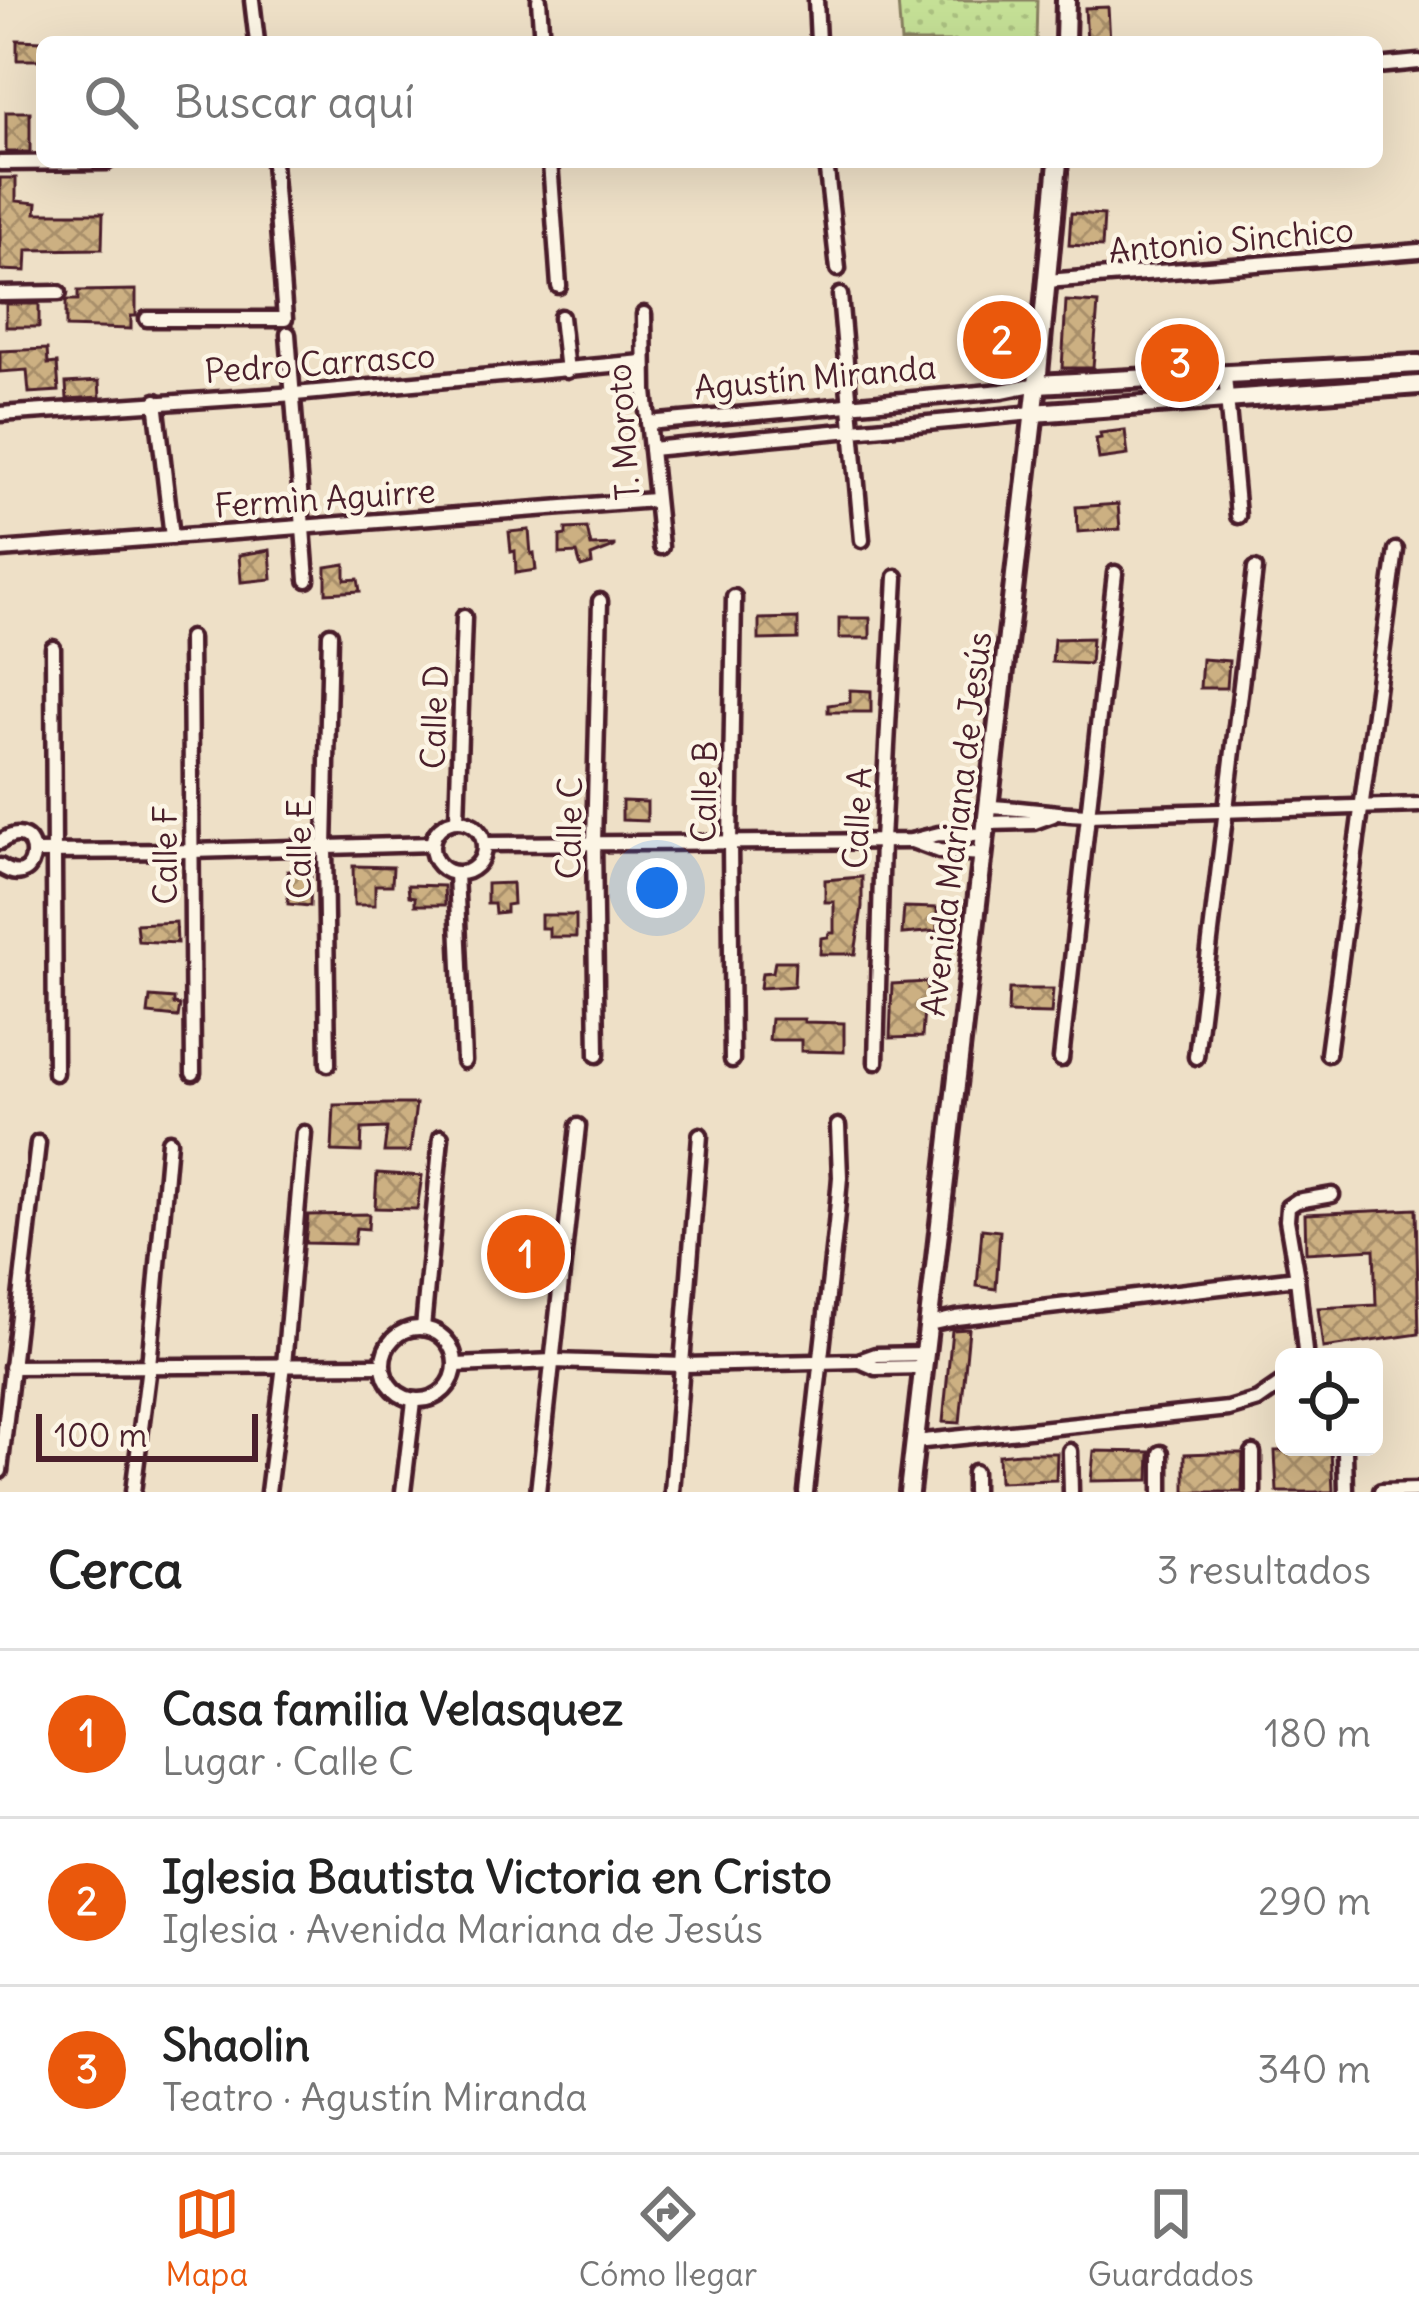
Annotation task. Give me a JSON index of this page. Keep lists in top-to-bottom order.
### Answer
{
  "streets": {
    "street": [
      "Antonio Sinchico",
      "Pedro Carrasco",
      "Agustín Miranda",
      "T. Moroto",
      "Fermìn Aguirre",
      "Calle D",
      "Calle B",
      "Calle A",
      "Avenida Mariana de Jesús",
      "Calle C",
      "Calle E",
      "Calle F"
    ]
  },
  "crossings": [
    ["Antonio Sinchico", "Avenida Mariana de Jesús"],
    ["Pedro Carrasco", "T. Moroto"],
    ["Agustín Miranda", "T. Moroto"],
    ["Agustín Miranda", "Avenida Mariana de Jesús"],
    ["T. Moroto", "Fermìn Aguirre"]
  ],
  "scale_bar": "100 m",
  "page": {
    "search": "Buscar aquí",
    "pins": ["2", "3", "1"],
    "scale": "100 m",
    "heading": ["Cerca", "3 resultados"],
    "list": [
      {
        "mark": "1",
        "name": "Casa familia Velasquez",
        "note": "Lugar · Calle C",
        "value": "180 m"
      },
      {
        "mark": "2",
        "name": "Iglesia Bautista Victoria en Cristo",
        "note": "Iglesia · Avenida Mariana de Jesús",
        "value": "290 m"
      },
      {
        "mark": "3",
        "name": "Shaolin",
        "note": "Teatro · Agustín Miranda",
        "value": "340 m"
      }
    ],
    "nav": ["Mapa", "Cómo llegar", "Guardados"]
  }
}
